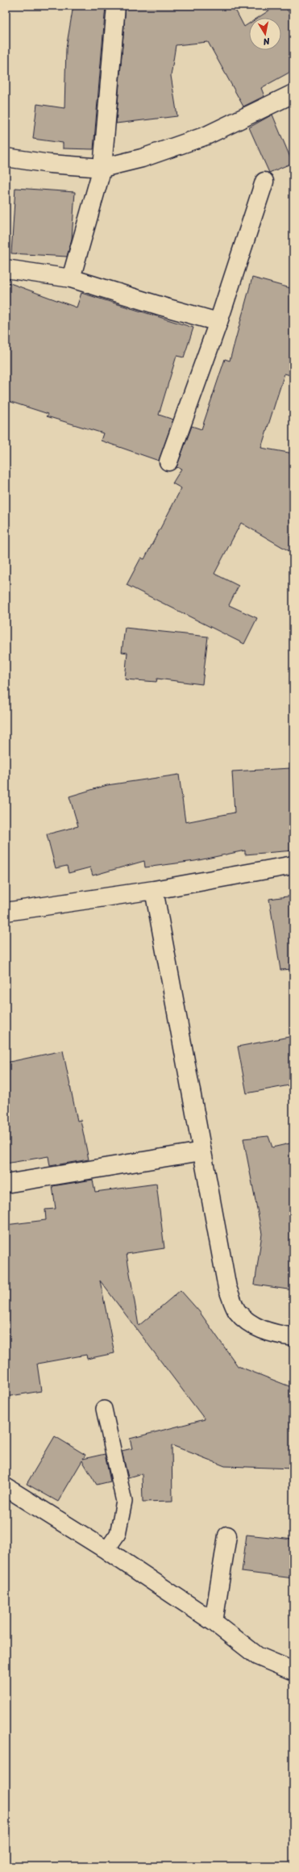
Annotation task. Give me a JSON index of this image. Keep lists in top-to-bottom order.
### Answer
{
  "north": "bottom"
}
